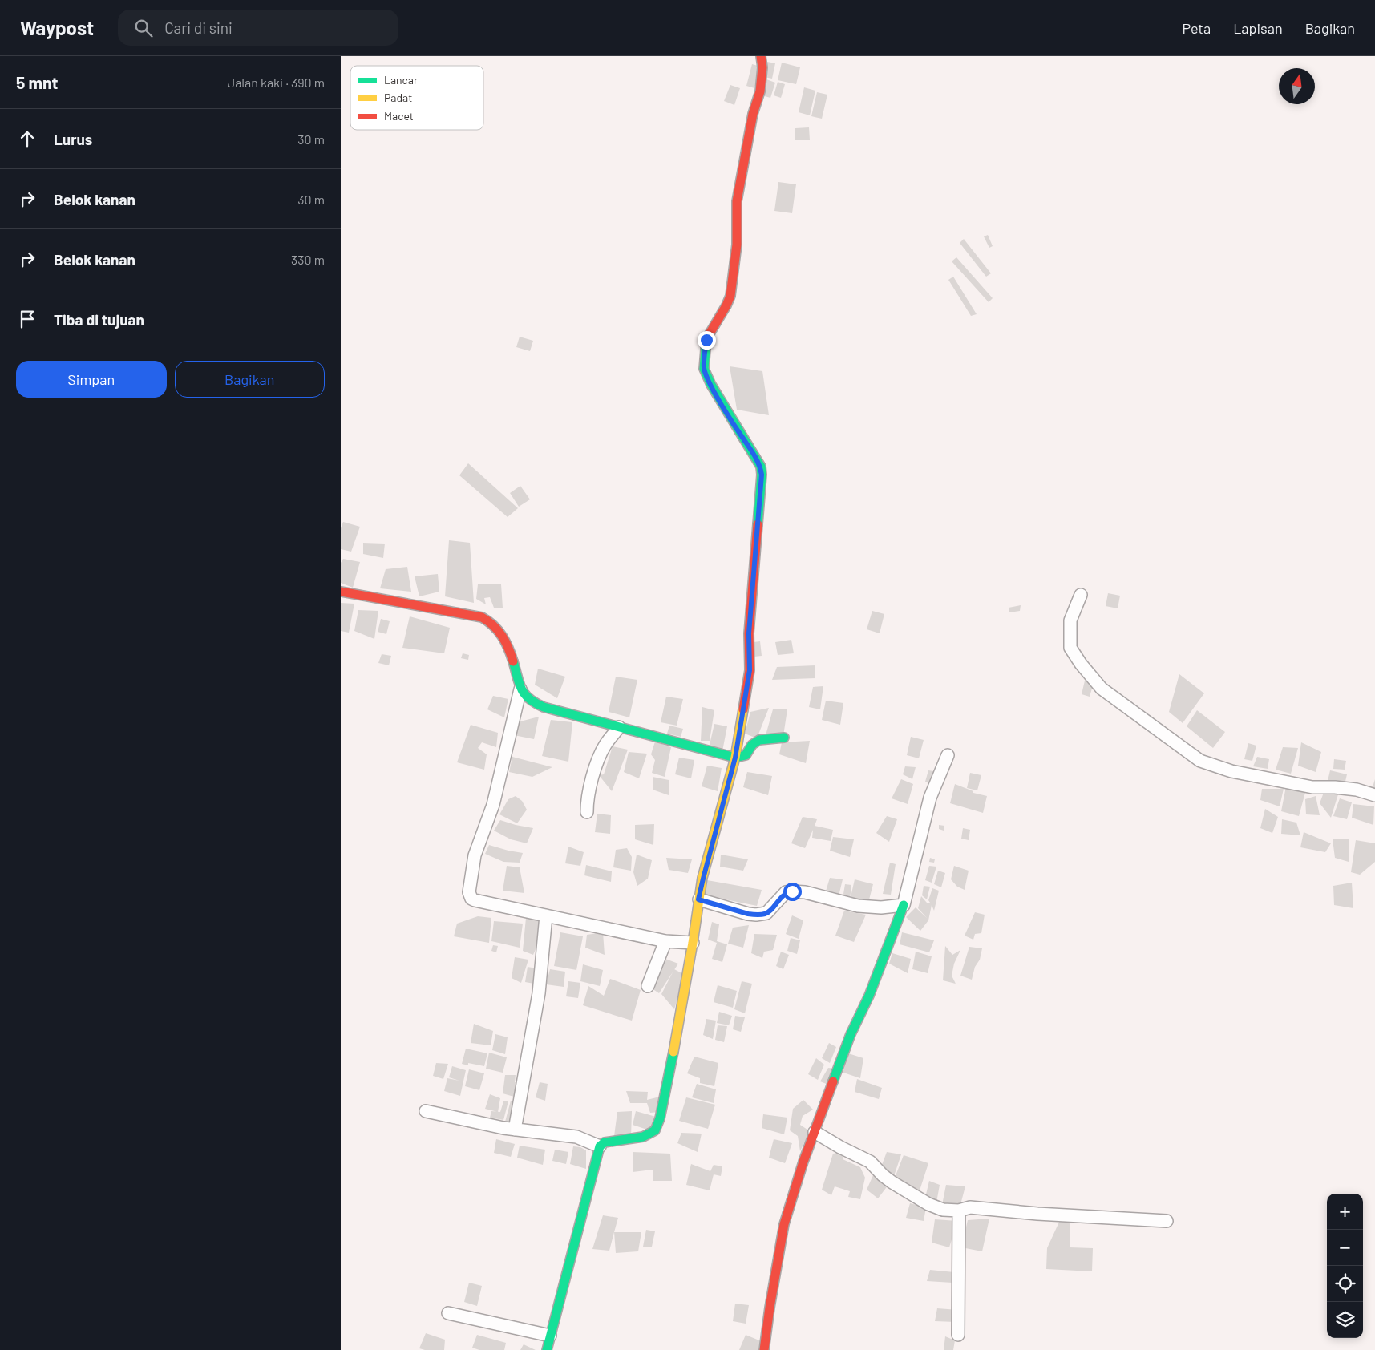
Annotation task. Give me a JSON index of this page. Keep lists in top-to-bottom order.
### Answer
{
  "legend": ["Lancar", "Padat", "Macet"],
  "north": "top",
  "page": {
    "header": "Waypost",
    "search": "Cari di sini",
    "nav": ["Peta", "Lapisan", "Bagikan"],
    "heading": ["5 mnt", "Jalan kaki · 390 m"],
    "list": [
      ["Lurus", "30 m"],
      ["Belok kanan", "30 m"],
      ["Belok kanan", "330 m"],
      "Tiba di tujuan"
    ],
    "buttons": ["Simpan", "Bagikan"],
    "map_buttons": ["+", "−"]
  }
}
